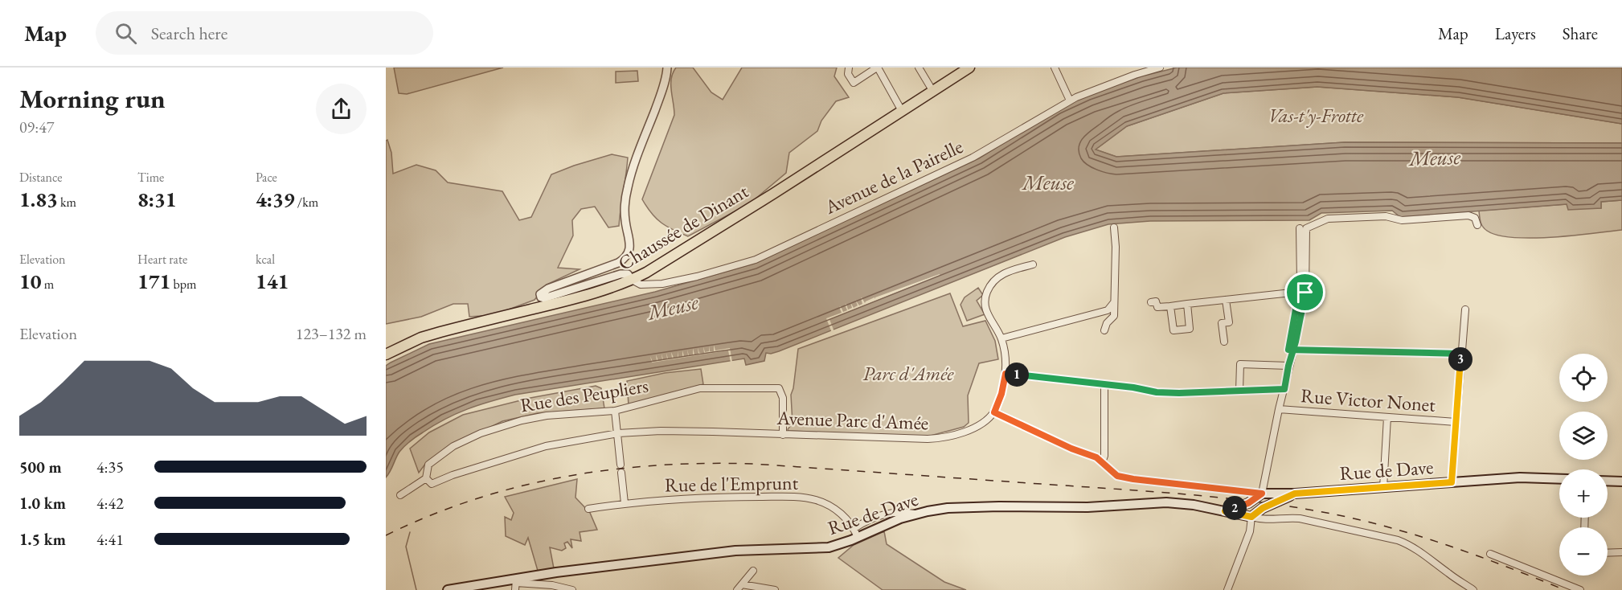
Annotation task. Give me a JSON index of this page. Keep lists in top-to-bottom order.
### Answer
{
  "streets": {
    "main road": ["Chaussée de Dinant", "Rue de Dave"],
    "street": [
      "Avenue de la Pairelle",
      "Rue des Peupliers",
      "Rue Victor Nonet",
      "Avenue Parc d'Amée",
      "Rue de l'Emprunt"
    ]
  },
  "crossings": [
    ["Avenue de la Pairelle", "Chaussée de Dinant"],
    ["Rue des Peupliers", "Avenue Parc d'Amée"]
  ],
  "water": ["Meuse"],
  "parks": ["Vas-t'y-Frotte", "Parc d'Amée"],
  "page": {
    "header": "Map",
    "search": "Search here",
    "nav": ["Map", "Layers", "Share"],
    "heading": ["Morning run", "09:47"],
    "stats": [
      ["Distance", "1.83 km"],
      ["Time", "8:31"],
      ["Pace", "4:39 /km"],
      ["Elevation", "10 m"],
      ["Heart rate", "171 bpm"],
      ["kcal", "141"]
    ],
    "chart": ["Elevation", "123–132 m"],
    "pins": ["3", "1", "2"],
    "map_buttons": ["+", "−"],
    "list": [
      {
        "name": "500 m",
        "note": "4:35"
      },
      {
        "name": "1.0 km",
        "note": "4:42"
      },
      {
        "name": "1.5 km",
        "note": "4:41"
      }
    ]
  }
}
